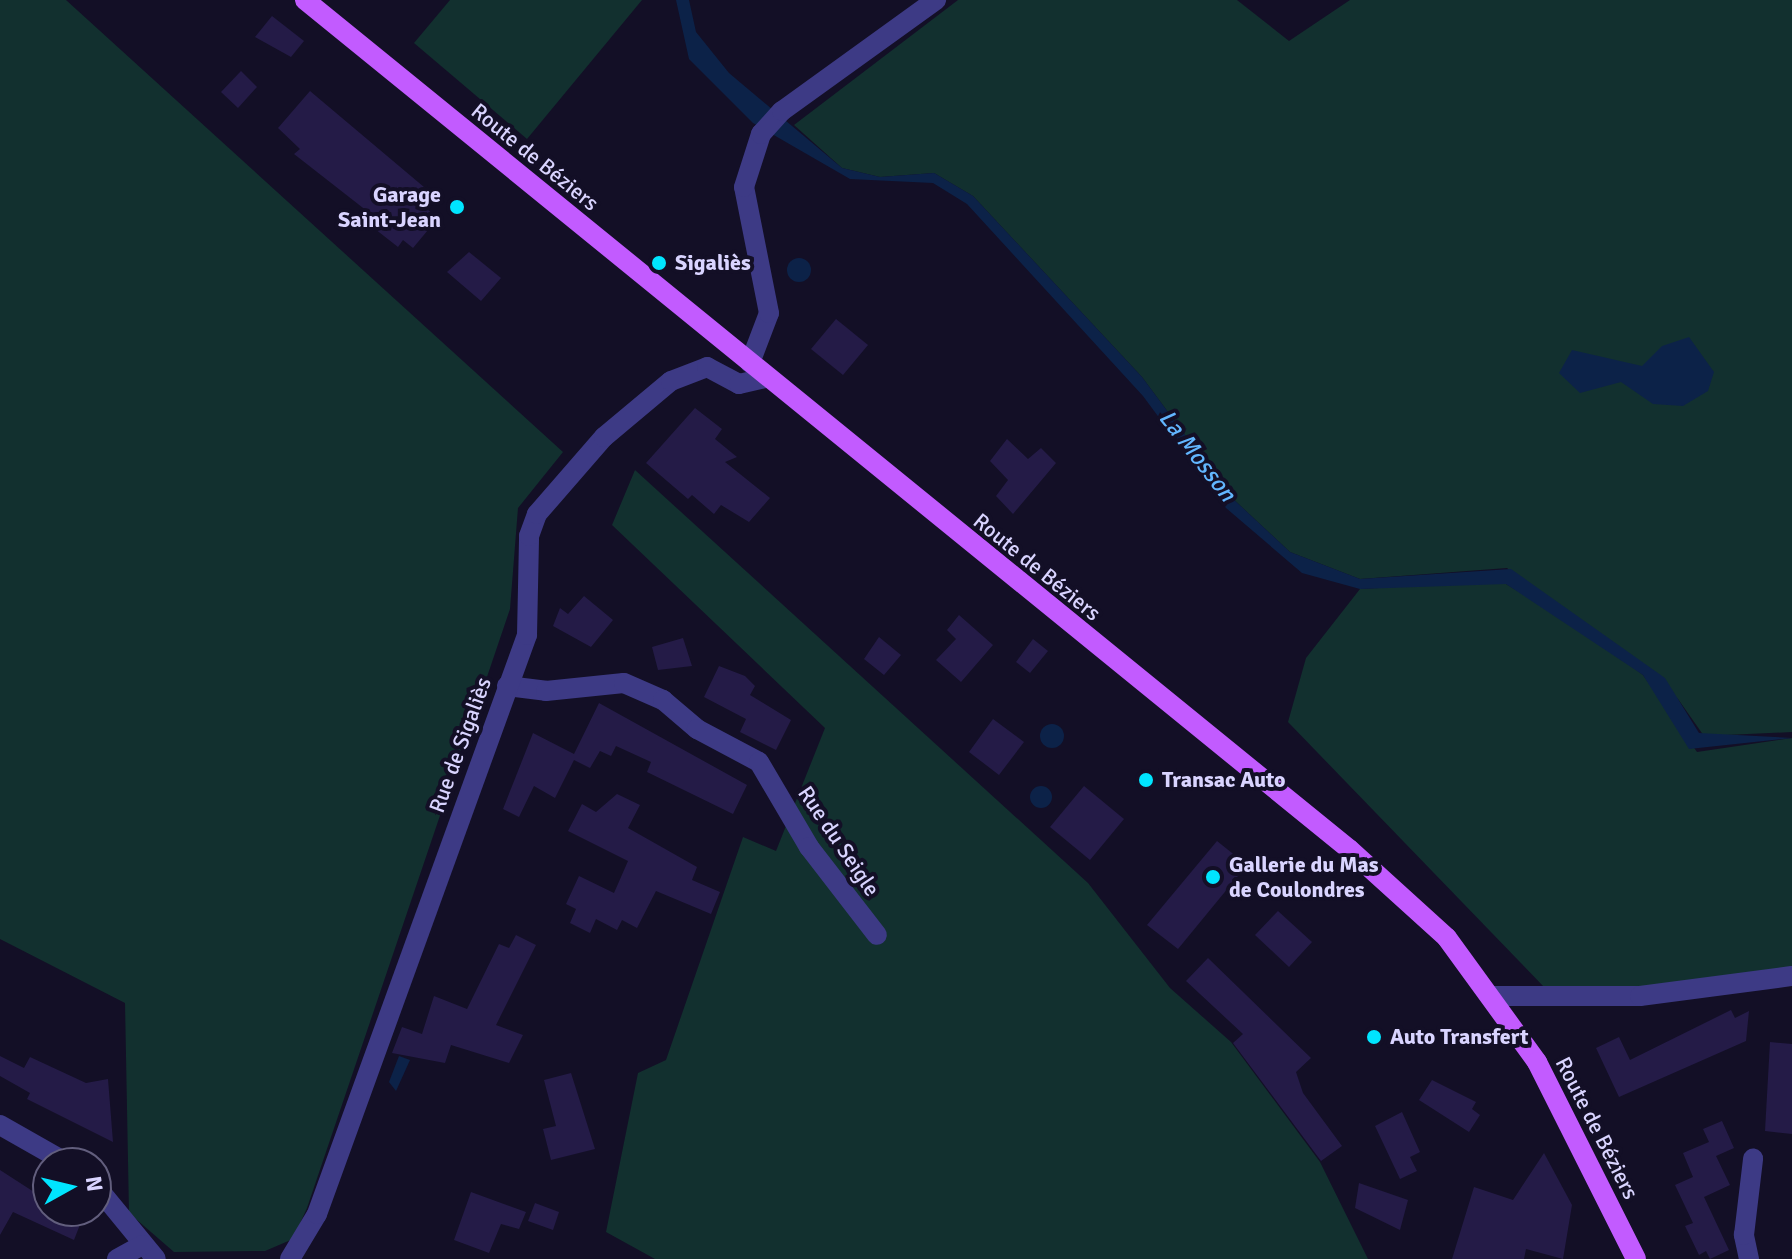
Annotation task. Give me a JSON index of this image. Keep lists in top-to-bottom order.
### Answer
{
  "streets": {
    "main road": ["Route de Béziers"],
    "street": ["Rue de Sigaliès", "Rue du Seigle"]
  },
  "crossings": [
    ["Route de Béziers", "Rue de Sigaliès"],
    ["Rue de Sigaliès", "Rue du Seigle"]
  ],
  "water": ["La Mosson"],
  "places": [
    "Garage Saint-Jean",
    "Sigaliès",
    "Transac Auto",
    "Gallerie du Mas de Coulondres",
    "Auto Transfert"
  ],
  "north": "right"
}
